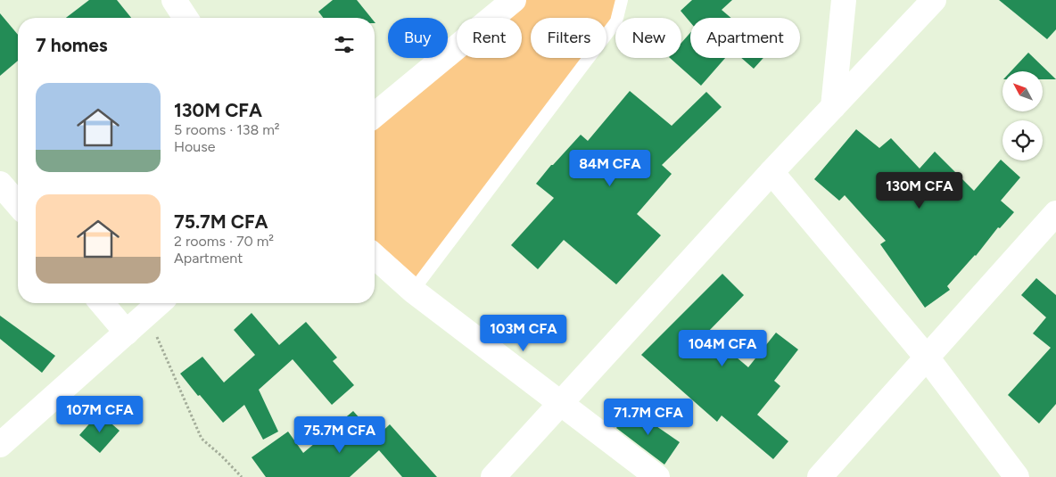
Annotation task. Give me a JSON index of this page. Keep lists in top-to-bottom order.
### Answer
{
  "north": "top left",
  "page": {
    "chip": [
      "Buy",
      "Rent",
      "Filters",
      "New",
      "Apartment"
    ],
    "heading": "7 homes",
    "list": [
      {
        "name": "130M CFA",
        "note": "5 rooms · 138 m² · House"
      },
      {
        "name": "75.7M CFA",
        "note": "2 rooms · 70 m² · Apartment"
      }
    ],
    "price": [
      "84M CFA",
      "130M CFA",
      "103M CFA",
      "104M CFA",
      "107M CFA",
      "71.7M CFA",
      "75.7M CFA"
    ]
  }
}
